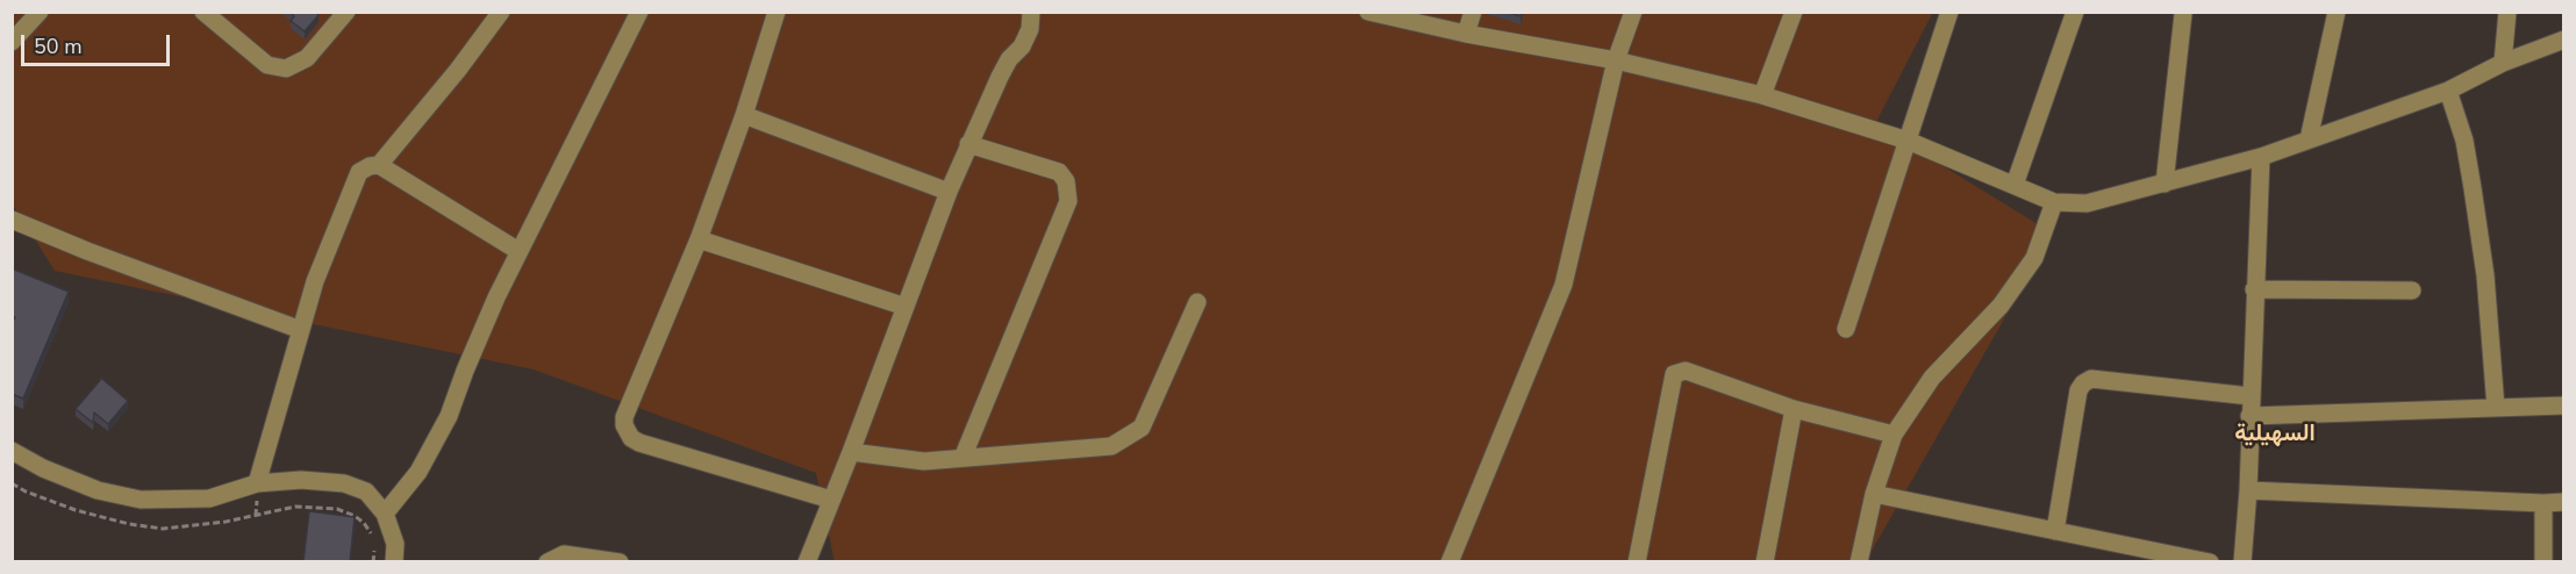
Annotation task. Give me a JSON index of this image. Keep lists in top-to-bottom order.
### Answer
{
  "districts": ["السهيلية"],
  "scale_bar": "50 m"
}
